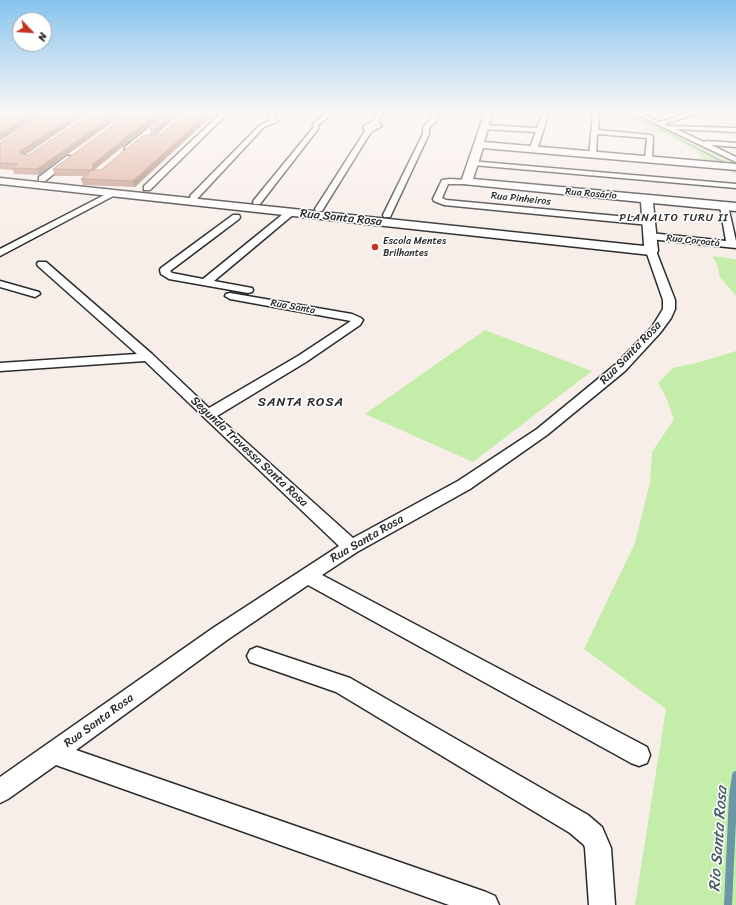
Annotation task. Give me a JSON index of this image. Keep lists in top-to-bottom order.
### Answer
{
  "streets": {
    "street": [
      "Rua Rosário",
      "Rua Pinheiros",
      "Rua Santa Rosa",
      "Rua Coroatá",
      "Rua Santa",
      "Segunda Travessa Santa Rosa"
    ]
  },
  "crossings": [
    ["Rua Rosário", "Rua Pinheiros"],
    ["Rua Santa Rosa", "Rua Coroatá"],
    ["Rua Santa Rosa", "Segunda Travessa Santa Rosa"],
    ["Rua Santa", "Segunda Travessa Santa Rosa"]
  ],
  "districts": ["PLANALTO TURU II", "SANTA ROSA"],
  "water": ["Rio Santa Rosa"],
  "places": ["Escola Mentes Brilhantes"],
  "north": "bottom right"
}
